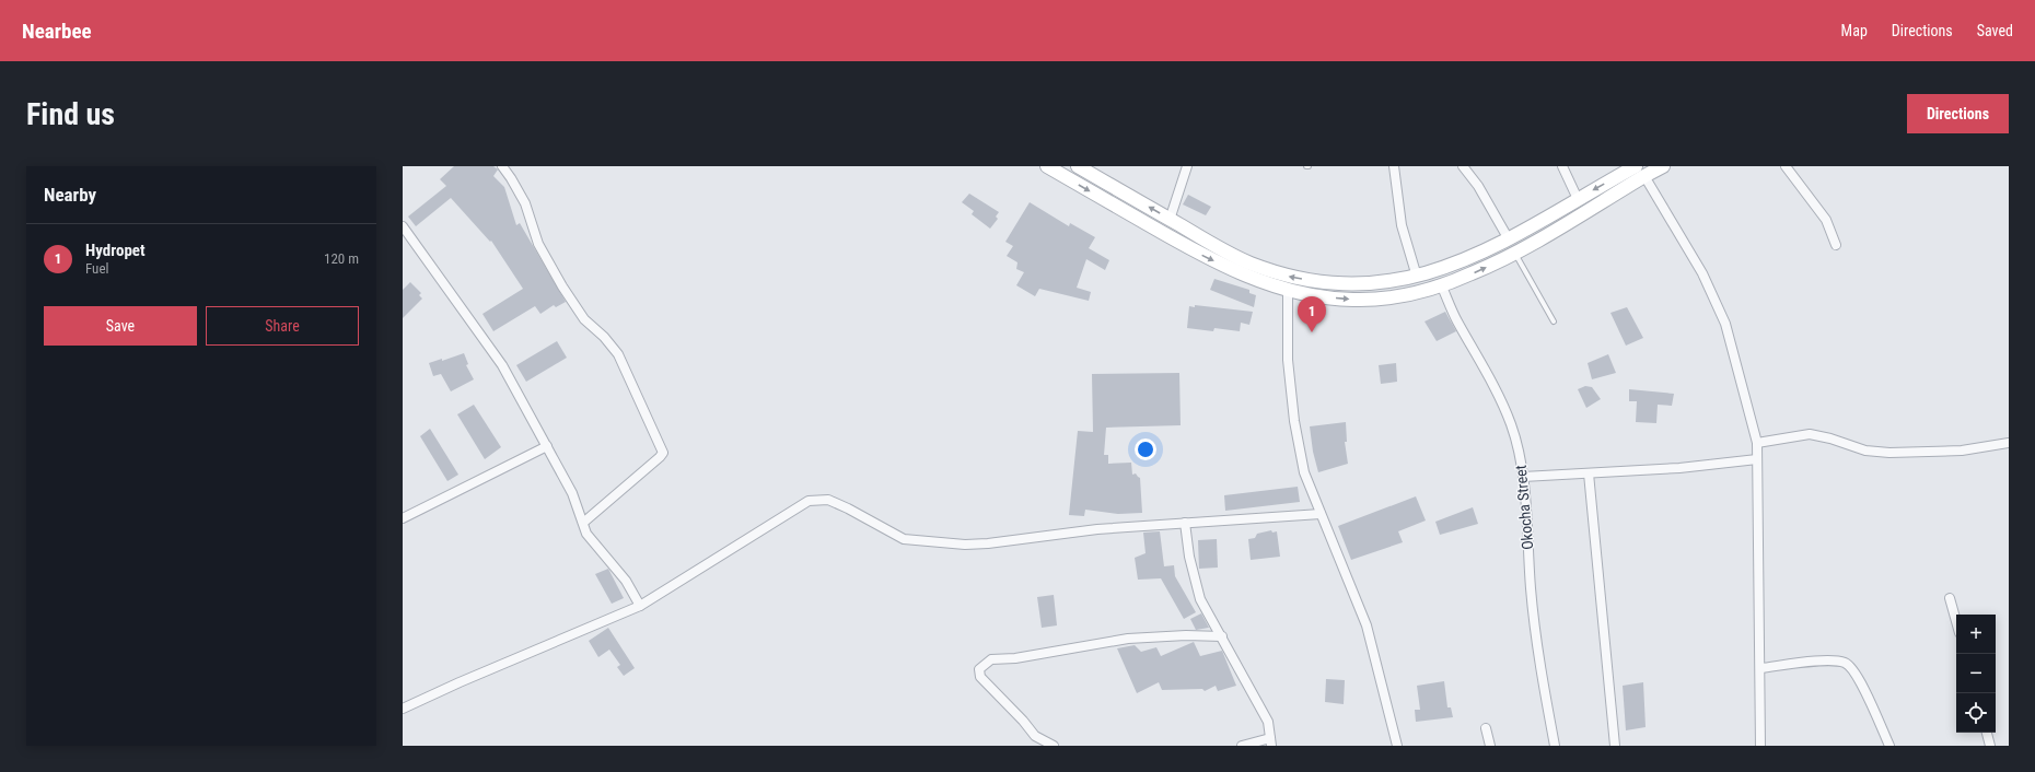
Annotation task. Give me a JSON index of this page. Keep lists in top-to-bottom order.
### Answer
{
  "streets": {
    "street": ["Okocha Street"]
  },
  "page": {
    "header": "Nearbee",
    "nav": ["Map", "Directions", "Saved"],
    "buttons": [
      "Directions",
      ["Save", "Share"]
    ],
    "title": "Find us",
    "heading": "Nearby",
    "list": [
      {
        "mark": "1",
        "name": "Hydropet",
        "note": "Fuel",
        "value": "120 m"
      }
    ],
    "pins": "1",
    "map_buttons": ["+", "−"]
  }
}
